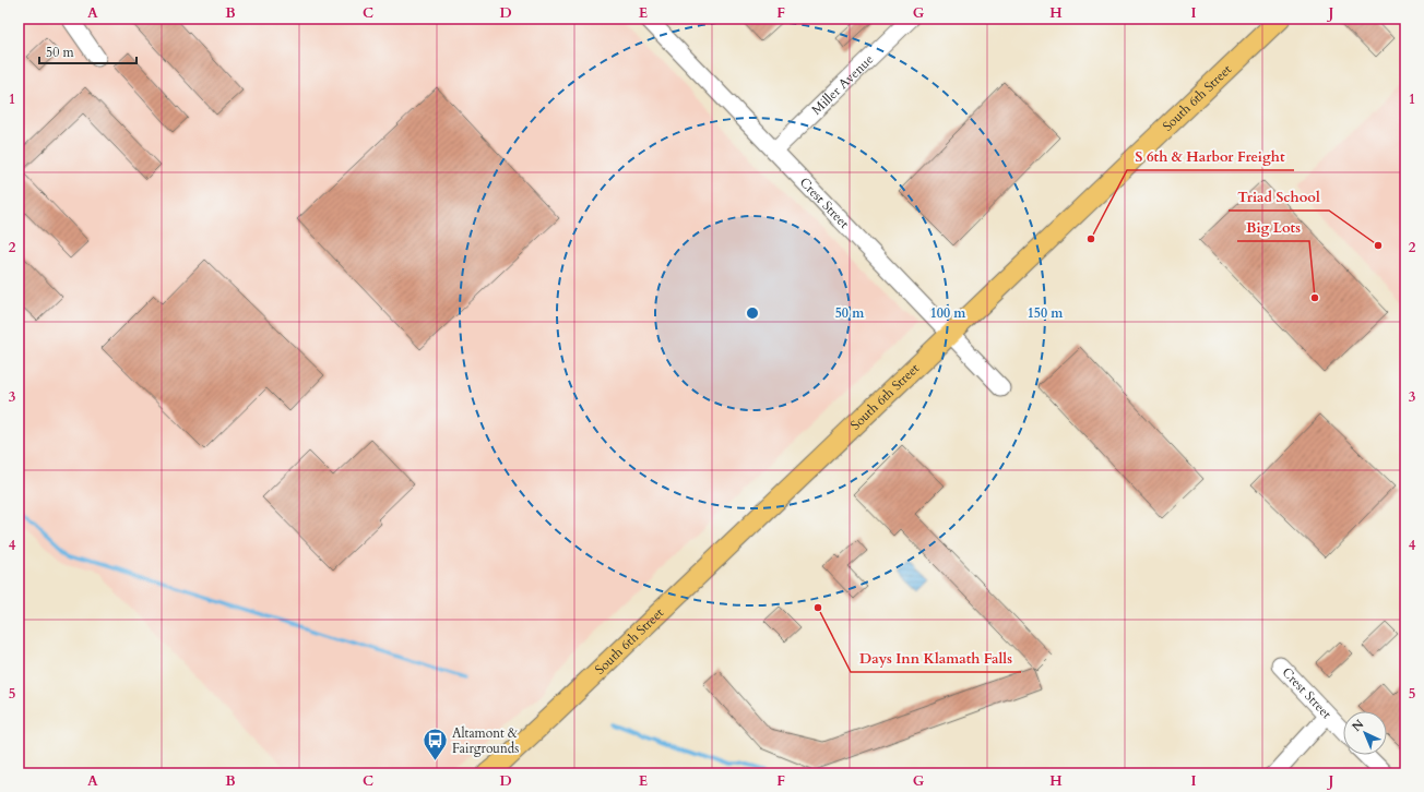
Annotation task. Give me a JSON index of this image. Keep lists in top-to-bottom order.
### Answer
{
  "streets": {
    "main road": ["South 6th Street"],
    "street": ["Miller Avenue", "Crest Street"]
  },
  "crossings": [
    ["Miller Avenue", "Crest Street"],
    ["South 6th Street", "Crest Street"]
  ],
  "places": {
    "other": [
      "S 6th & Harbor Freight",
      "Triad School",
      "Big Lots",
      "Days Inn Klamath Falls"
    ],
    "bus stop": ["Altamont & Fairgrounds"]
  },
  "scale_bar": "50 m",
  "north": "top left",
  "grid": {
    "columns": [
      "A",
      "B",
      "C",
      "D",
      "E",
      "F",
      "G",
      "H",
      "I",
      "J"
    ],
    "rows": [
      "1",
      "2",
      "3",
      "4",
      "5"
    ]
  },
  "rings": ["50 m", "100 m", "150 m"]
}
